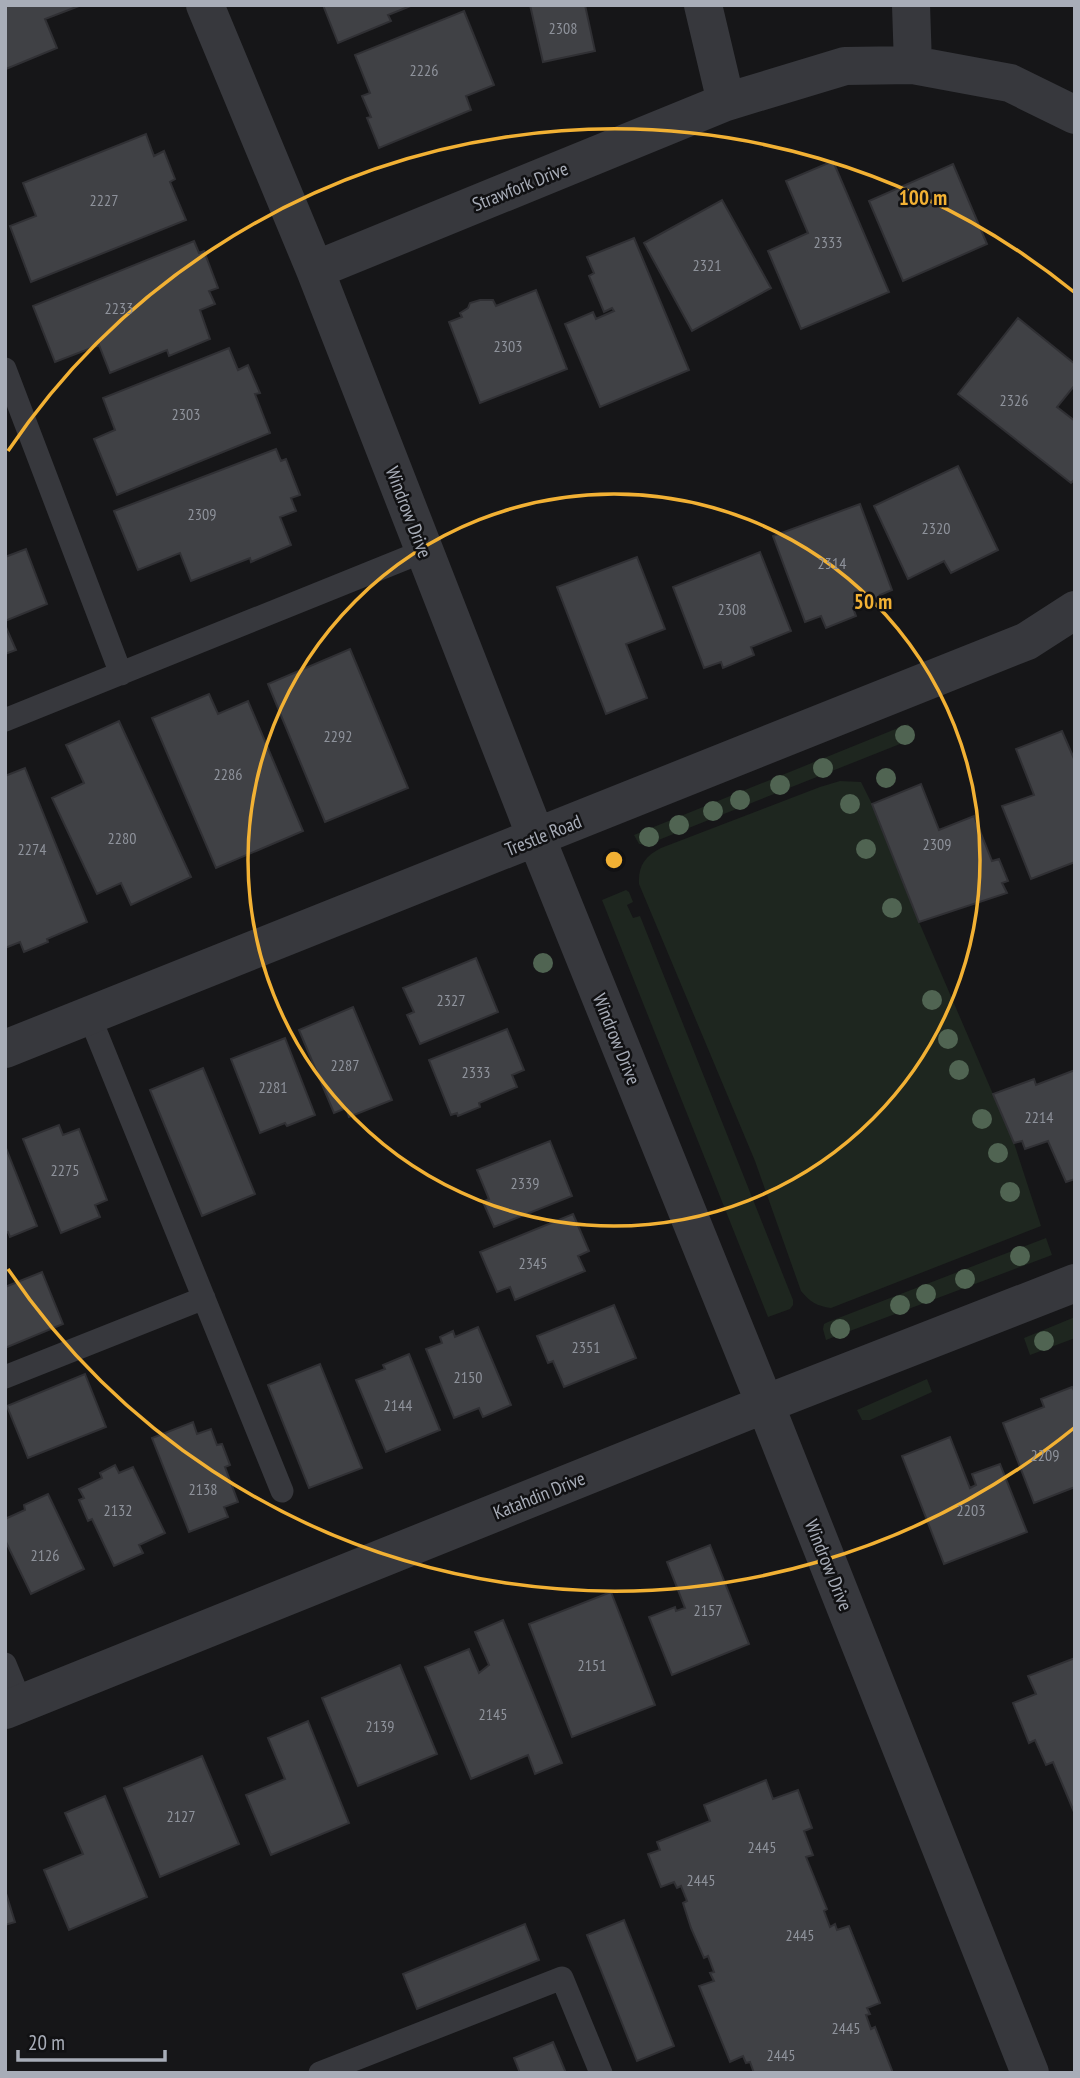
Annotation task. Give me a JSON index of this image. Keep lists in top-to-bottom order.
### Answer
{
  "streets": {
    "street": [
      "Strawfork Drive",
      "Windrow Drive",
      "Trestle Road",
      "Katahdin Drive"
    ]
  },
  "crossings": [
    ["Strawfork Drive", "Windrow Drive"],
    ["Windrow Drive", "Trestle Road"],
    ["Windrow Drive", "Katahdin Drive"]
  ],
  "house_numbers": [
    "2308",
    "2226",
    "2227",
    "2333",
    "2321",
    "2233",
    "2303",
    "2326",
    "2303",
    "2309",
    "2320",
    "2314",
    "2308",
    "2292",
    "2286",
    "2280",
    "2309",
    "2274",
    "2327",
    "2287",
    "2333",
    "2281",
    "2214",
    "2275",
    "2339",
    "2345",
    "2351",
    "2150",
    "2144",
    "2209",
    "2138",
    "2132",
    "2203",
    "2126",
    "2157",
    "2151",
    "2145",
    "2139",
    "2127",
    "2445",
    "2445",
    "2445",
    "2445",
    "2445"
  ],
  "scale_bar": "20 m",
  "rings": ["100 m", "50 m"]
}
